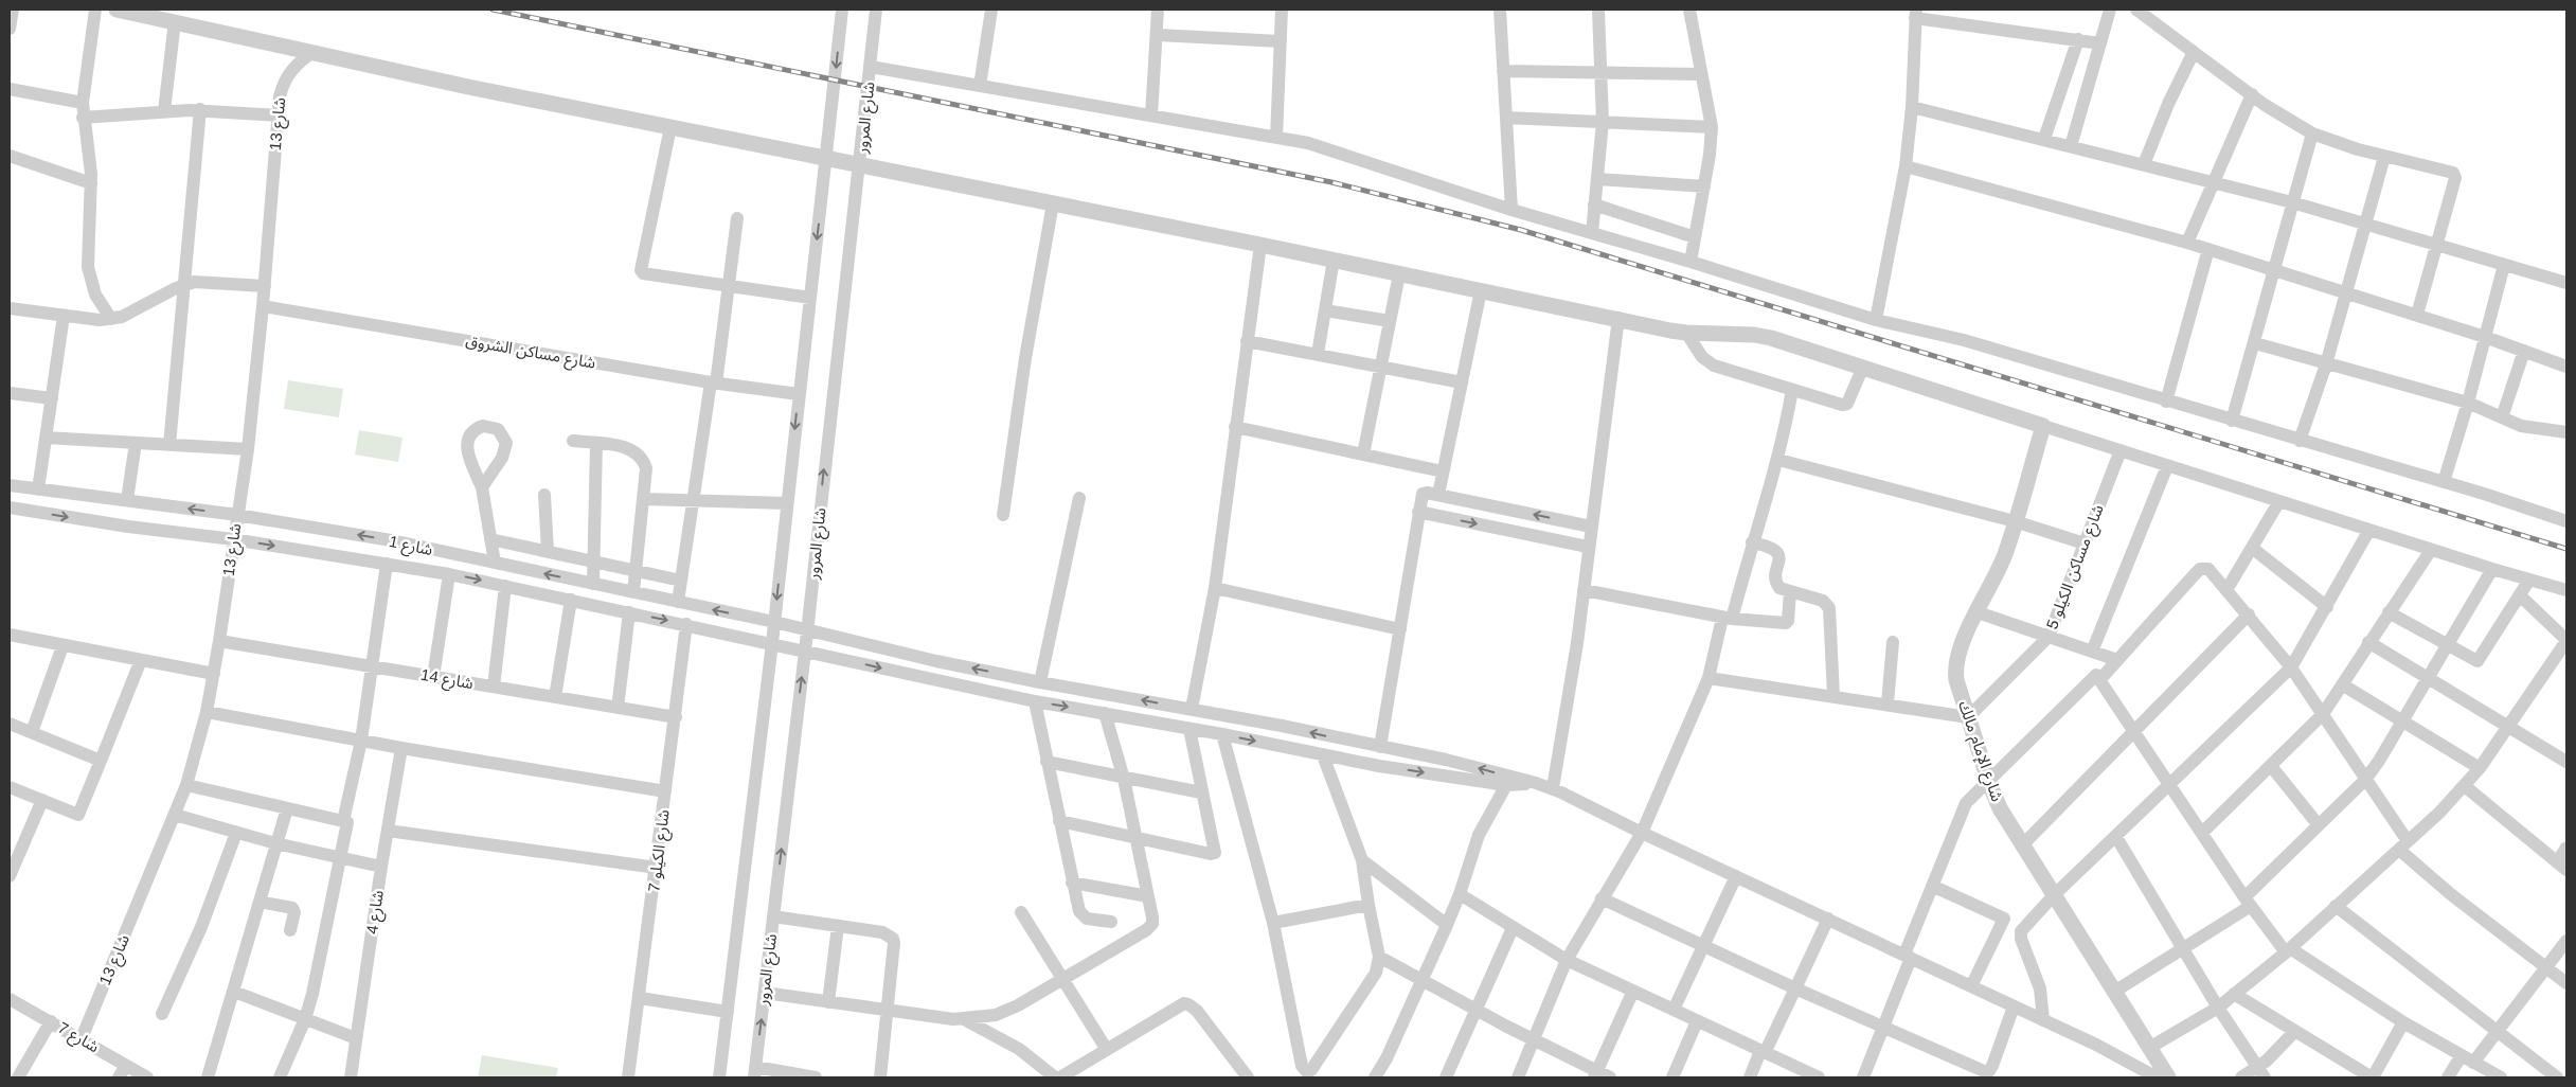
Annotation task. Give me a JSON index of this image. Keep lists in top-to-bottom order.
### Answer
{
  "streets": {
    "street": [
      "شارع المرور",
      "شارع 13",
      "شارع مساكن الشروق",
      "شارع 1",
      "شارع مساكن الكيلو 5",
      "شارع 14",
      "شارع الإمام مالك",
      "شارع الكيلو 7",
      "شارع 4",
      "شارع 7"
    ]
  },
  "crossings": [
    ["شارع المرور", "شارع 1"],
    ["شارع 13", "شارع مساكن الشروق"],
    ["شارع 13", "شارع 1"],
    ["شارع 13", "شارع 14"],
    ["شارع 13", "شارع 7"],
    ["شارع 1", "شارع الإمام مالك"],
    ["شارع 1", "شارع الكيلو 7"],
    ["شارع مساكن الكيلو 5", "شارع الإمام مالك"],
    ["شارع 14", "شارع الكيلو 7"]
  ]
}
